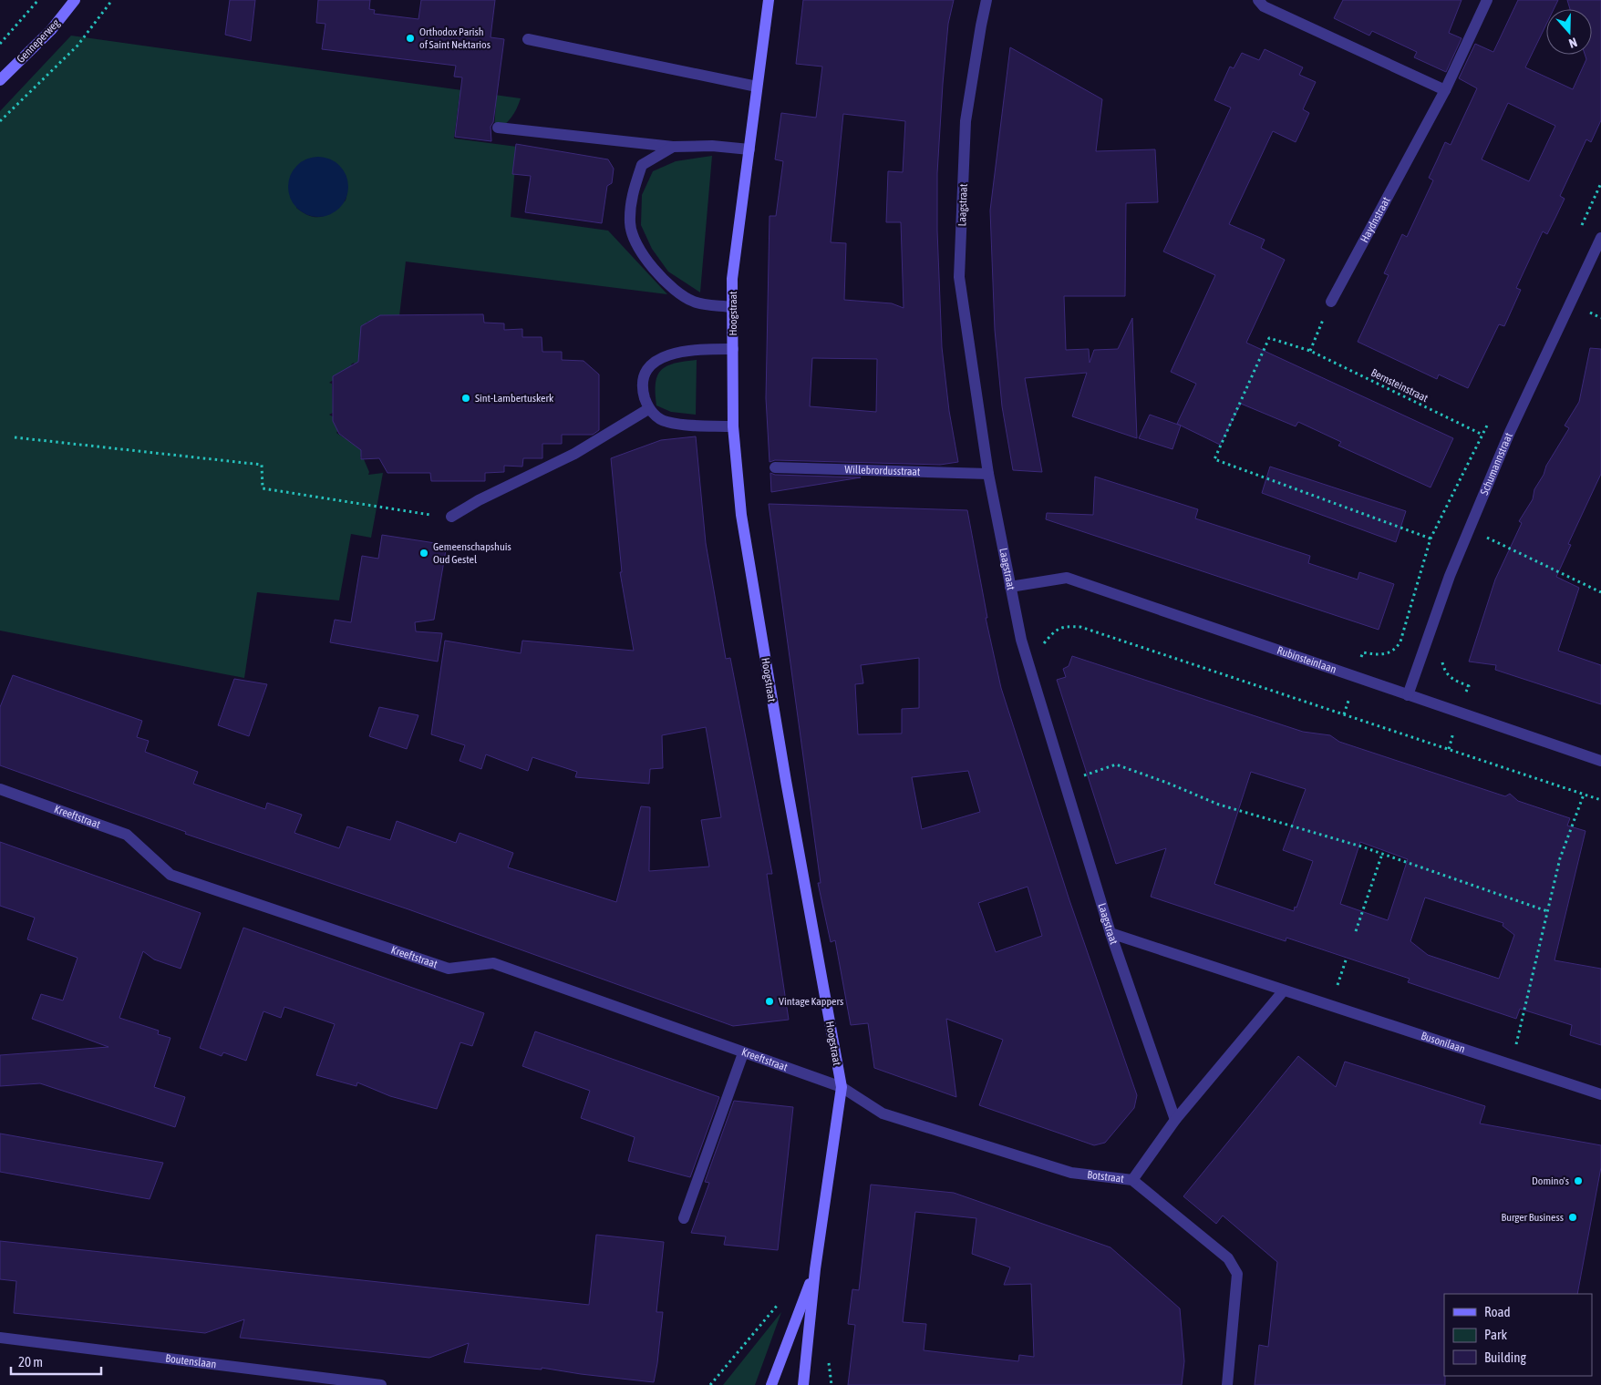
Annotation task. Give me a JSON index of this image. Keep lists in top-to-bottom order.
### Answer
{
  "streets": {
    "street": [
      "Genneperweg",
      "Laagstraat",
      "Haydnstraat",
      "Hoogstraat",
      "Schumannstraat",
      "Willebrordusstraat",
      "Rubinsteinlaan",
      "Kreeftstraat",
      "Busonilaan",
      "Botstraat",
      "Boutenslaan"
    ],
    "path": ["Bernsteinstraat"]
  },
  "crossings": [
    ["Laagstraat", "Willebrordusstraat"],
    ["Laagstraat", "Rubinsteinlaan"],
    ["Laagstraat", "Busonilaan"],
    ["Hoogstraat", "Kreeftstraat"],
    ["Hoogstraat", "Botstraat"],
    ["Schumannstraat", "Rubinsteinlaan"],
    ["Kreeftstraat", "Botstraat"]
  ],
  "places": [
    "Orthodox Parish of Saint Nektarios",
    "Sint-Lambertuskerk",
    "Gemeenschapshuis Oud Gestel",
    "Vintage Kappers",
    "Domino's",
    "Burger Business"
  ],
  "legend": ["Road", "Park", "Building"],
  "scale_bar": "20 m",
  "north": "bottom"
}
